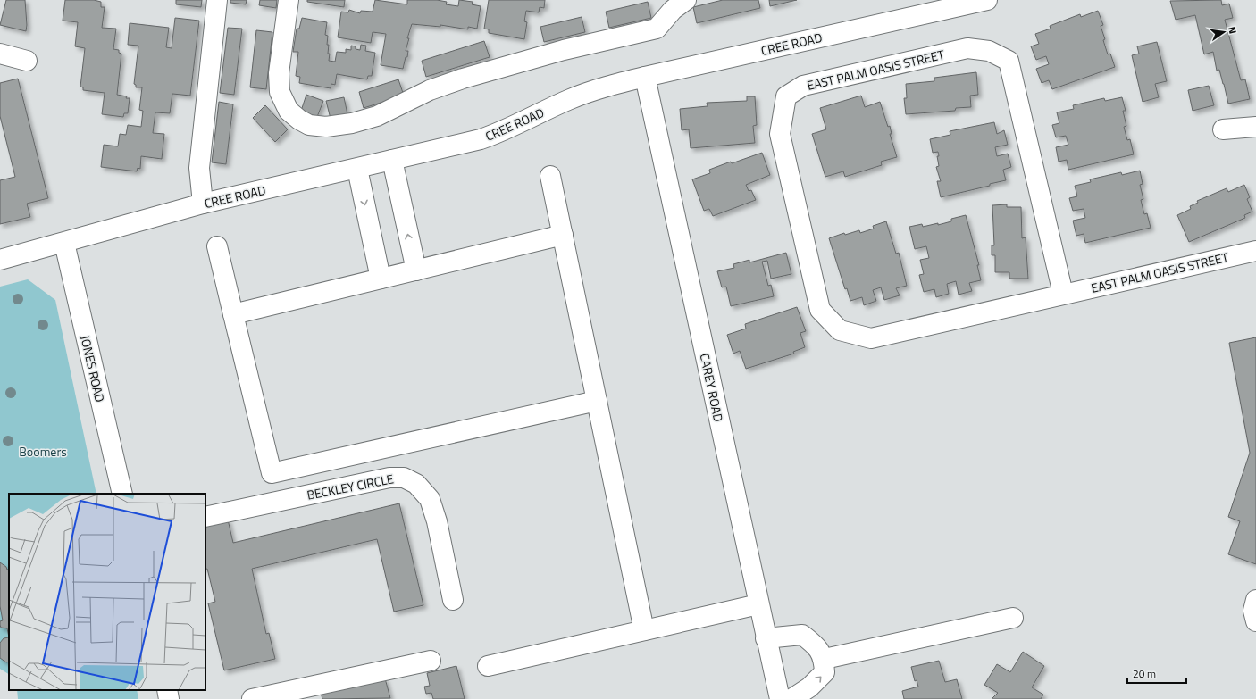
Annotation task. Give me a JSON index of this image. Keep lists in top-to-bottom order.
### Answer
{
  "streets": {
    "street": [
      "CREE ROAD",
      "EAST PALM OASIS STREET",
      "JONES ROAD",
      "CAREY ROAD",
      "BECKLEY CIRCLE"
    ]
  },
  "crossings": [
    ["CREE ROAD", "JONES ROAD"],
    ["CREE ROAD", "CAREY ROAD"]
  ],
  "parks": ["Boomers"],
  "scale_bar": "20 m",
  "north": "right"
}
